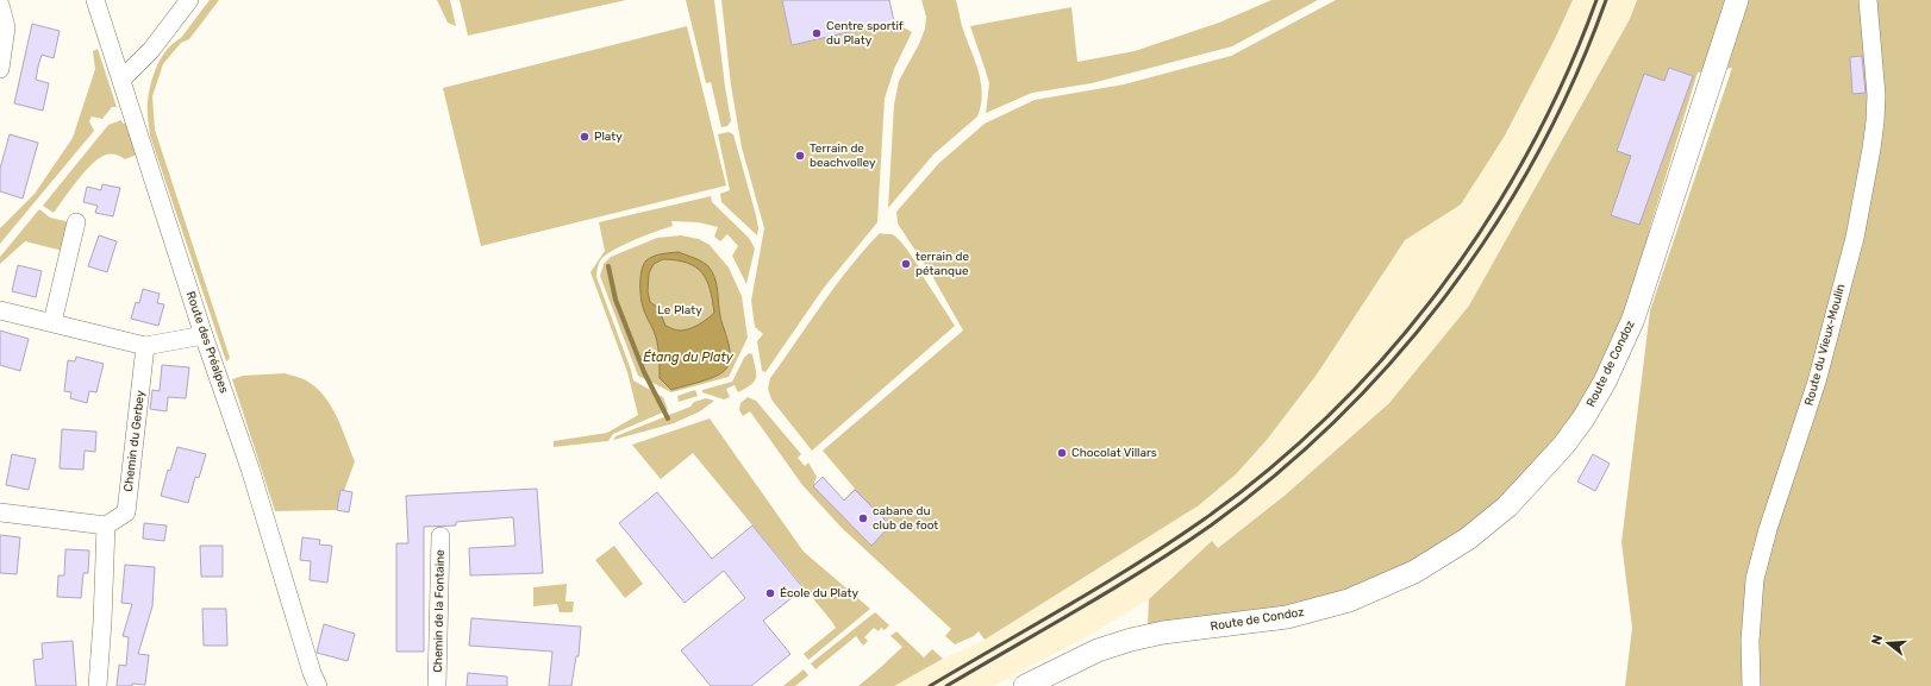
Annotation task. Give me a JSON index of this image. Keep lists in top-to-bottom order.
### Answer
{
  "streets": {
    "main road": ["Route de Condoz"],
    "street": [
      "Route des Préalpes",
      "Route du Vieux-Moulin",
      "Chemin du Gerbey",
      "Chemin de la Fontaine"
    ]
  },
  "water": ["Étang du Platy"],
  "parks": ["Le Platy"],
  "places": [
    "Centre sportif du Platy",
    "Platy",
    "Terrain de beachvolley",
    "terrain de pétanque",
    "Chocolat Villars",
    "cabane du club de foot",
    "École du Platy"
  ],
  "north": "left"
}
